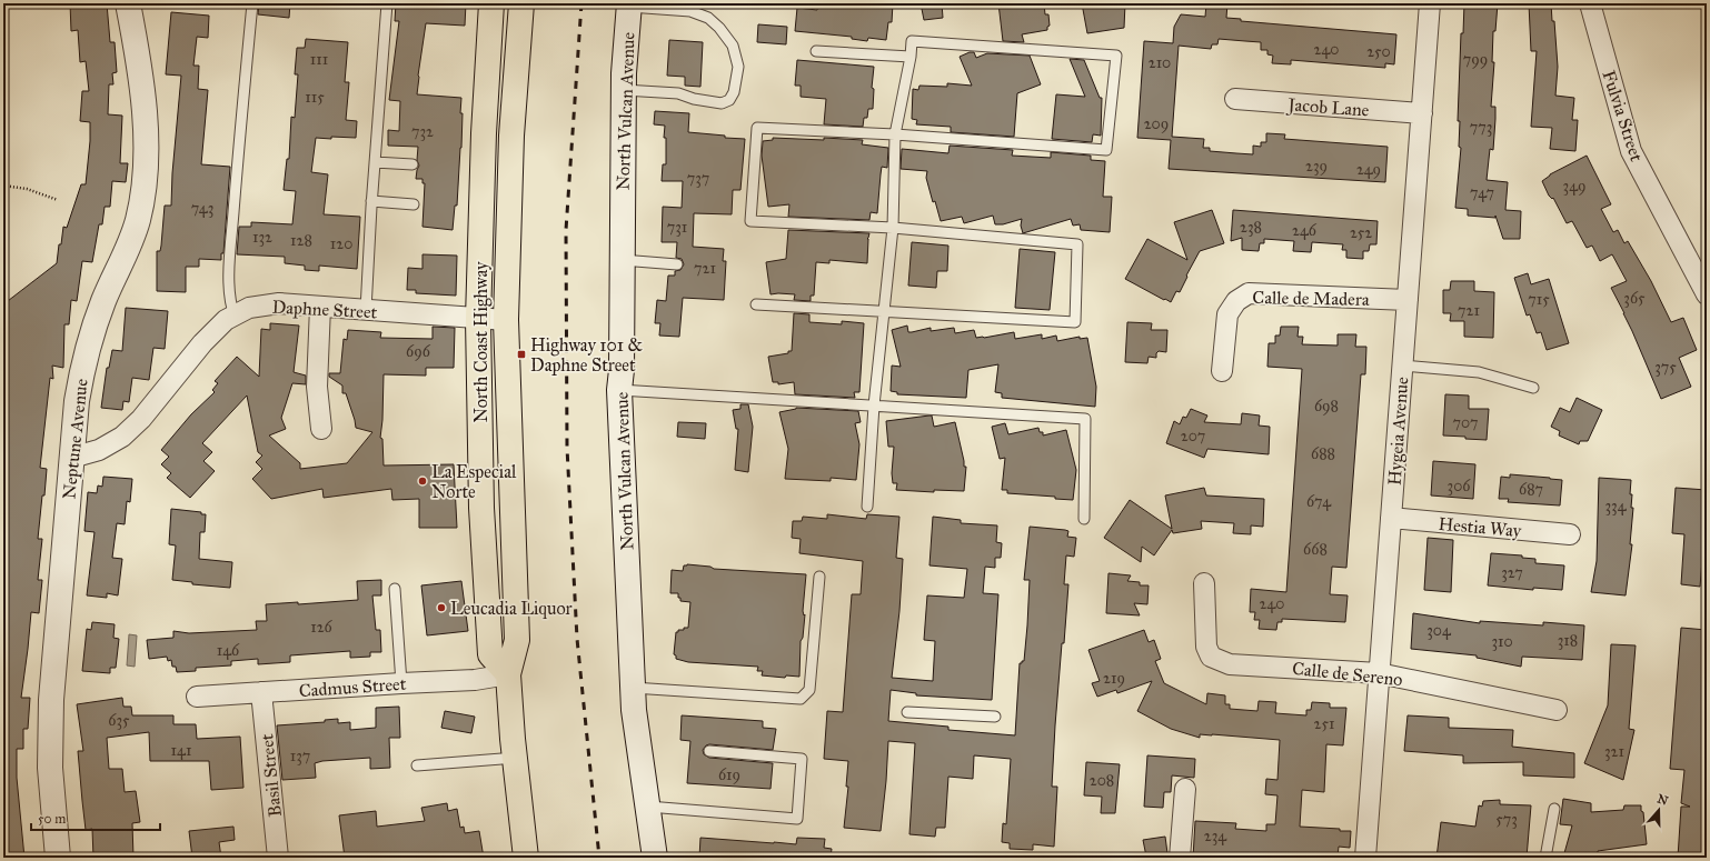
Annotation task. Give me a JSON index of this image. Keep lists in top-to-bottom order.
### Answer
{
  "streets": {
    "main road": ["North Coast Highway"],
    "street": [
      "Jacob Lane",
      "North Vulcan Avenue",
      "Fulvia Street",
      "Calle de Madera",
      "Daphne Street",
      "Hygeia Avenue",
      "Neptune Avenue",
      "Hestia Way",
      "Calle de Sereno",
      "Cadmus Street",
      "Basil Street"
    ]
  },
  "crossings": [
    ["Jacob Lane", "Hygeia Avenue"],
    ["Calle de Madera", "Hygeia Avenue"],
    ["Daphne Street", "North Coast Highway"],
    ["Daphne Street", "Neptune Avenue"],
    ["North Coast Highway", "Cadmus Street"],
    ["Hygeia Avenue", "Hestia Way"],
    ["Hygeia Avenue", "Calle de Sereno"],
    ["Cadmus Street", "Basil Street"]
  ],
  "places": {
    "transit": ["Highway 101 & Daphne Street"],
    "other": ["La Especial Norte", "Leucadia Liquor"]
  },
  "house_numbers": [
    "240",
    "250",
    "111",
    "799",
    "210",
    "115",
    "209",
    "773",
    "732",
    "239",
    "249",
    "737",
    "349",
    "747",
    "743",
    "731",
    "238",
    "246",
    "252",
    "132",
    "128",
    "120",
    "721",
    "365",
    "715",
    "721",
    "696",
    "375",
    "698",
    "707",
    "207",
    "688",
    "306",
    "687",
    "674",
    "334",
    "668",
    "327",
    "240",
    "126",
    "304",
    "318",
    "310",
    "146",
    "219",
    "635",
    "251",
    "141",
    "321",
    "137",
    "619",
    "208",
    "573",
    "234"
  ],
  "scale_bar": "50 m",
  "north": "top"
}
